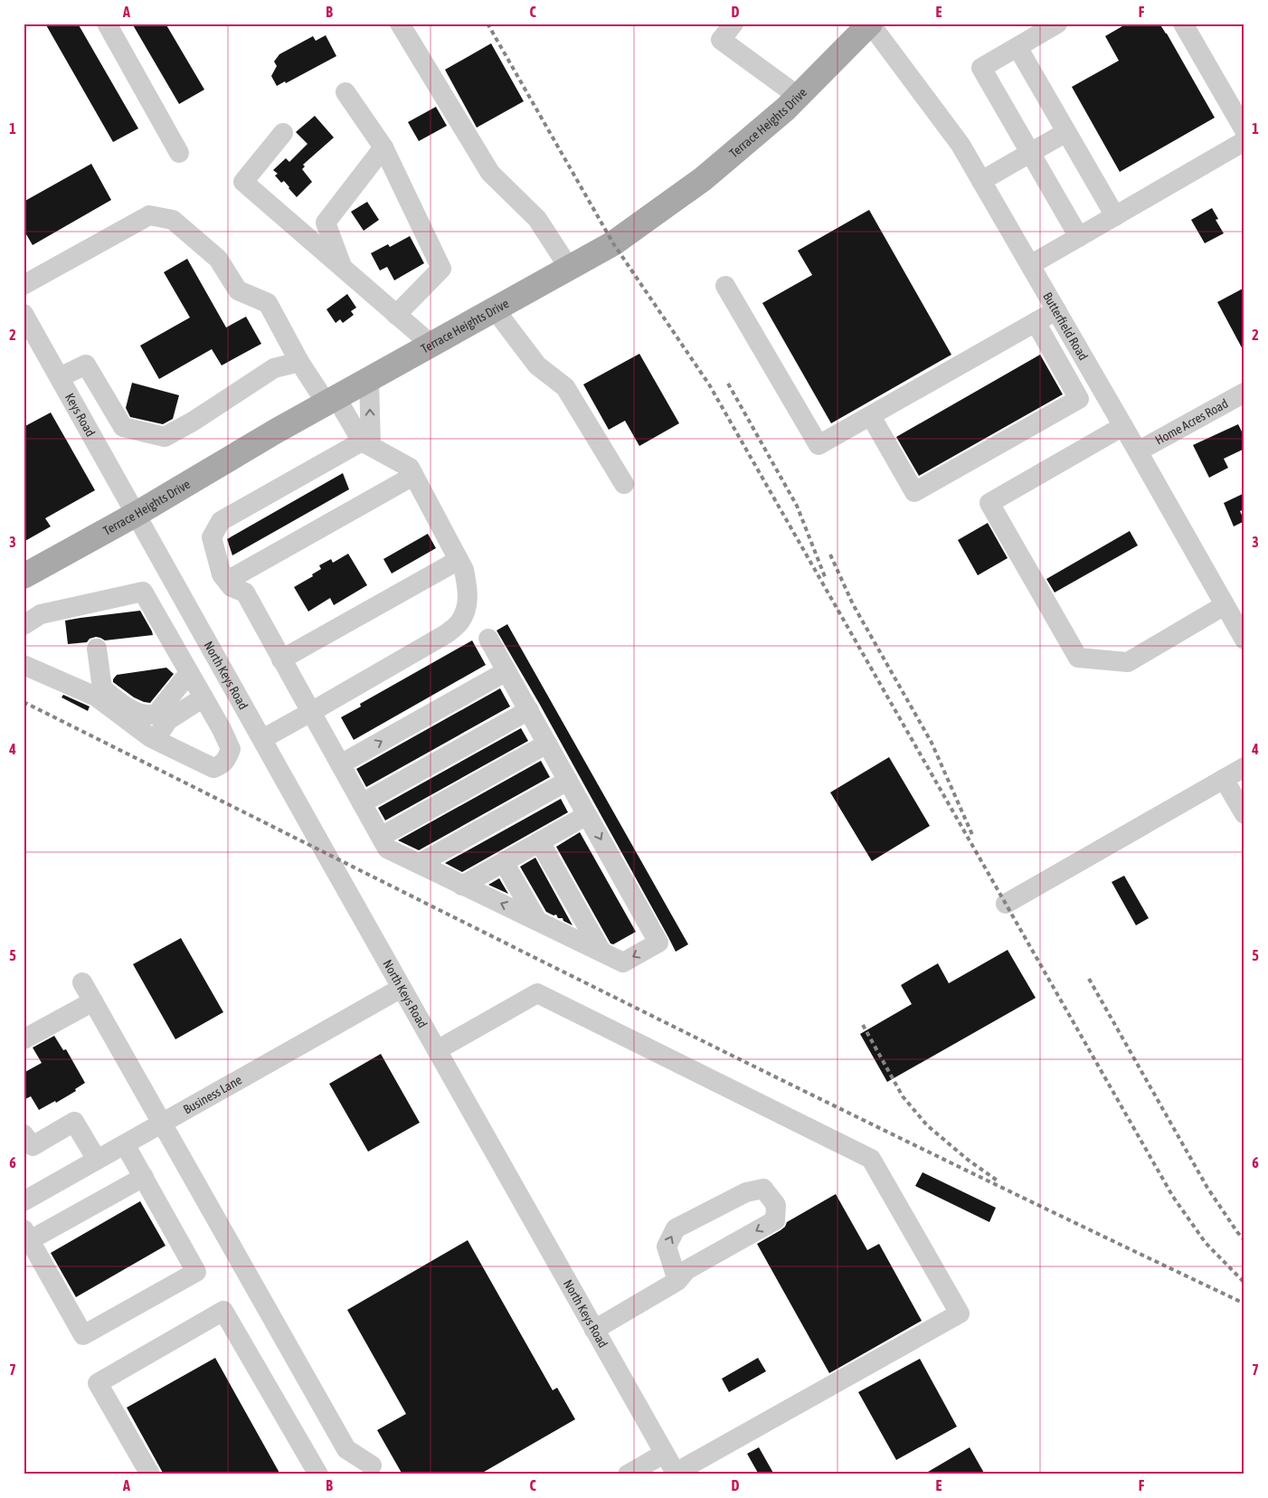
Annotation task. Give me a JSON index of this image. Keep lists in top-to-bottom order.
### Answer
{
  "streets": {
    "main road": ["Terrace Heights Drive"],
    "street": [
      "Butterfield Road",
      "Keys Road",
      "Home Acres Road",
      "North Keys Road",
      "Business Lane"
    ]
  },
  "crossings": [
    ["Terrace Heights Drive", "Butterfield Road"],
    ["Terrace Heights Drive", "Keys Road"],
    ["Terrace Heights Drive", "North Keys Road"],
    ["Butterfield Road", "Home Acres Road"],
    ["Keys Road", "North Keys Road"],
    ["North Keys Road", "Business Lane"]
  ],
  "grid": {
    "columns": [
      "A",
      "B",
      "C",
      "D",
      "E",
      "F"
    ],
    "rows": [
      "1",
      "2",
      "3",
      "4",
      "5",
      "6",
      "7"
    ]
  }
}
